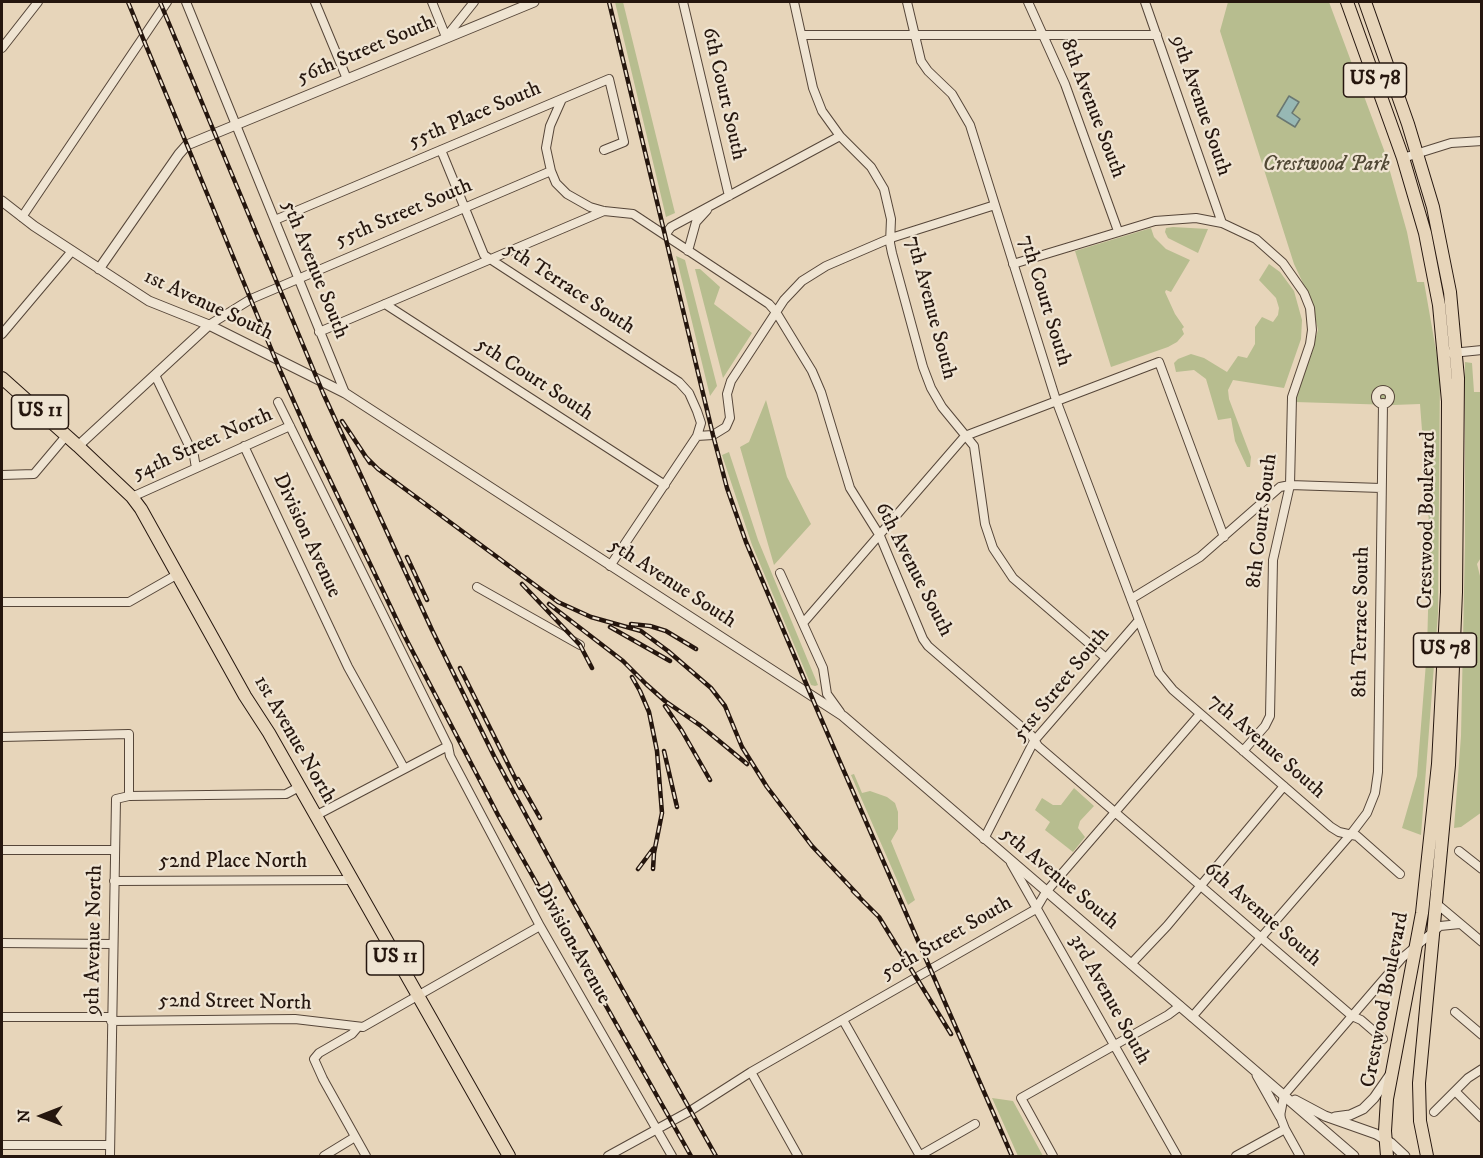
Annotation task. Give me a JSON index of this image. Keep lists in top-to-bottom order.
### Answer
{
  "streets": {
    "main road": [
      "US 78",
      "US 11",
      "Crestwood Boulevard",
      "1st Avenue North"
    ],
    "street": [
      "56th Street South",
      "6th Court South",
      "9th Avenue South",
      "8th Avenue South",
      "55th Place South",
      "55th Street South",
      "5th Avenue South",
      "5th Terrace South",
      "7th Court South",
      "1st Avenue South",
      "7th Avenue South",
      "5th Court South",
      "54th Street North",
      "8th Court South",
      "Division Avenue",
      "6th Avenue South",
      "8th Terrace South",
      "51st Street South",
      "52nd Place North",
      "50th Street South",
      "9th Avenue North",
      "3rd Avenue South",
      "52nd Street North"
    ]
  },
  "crossings": [
    ["56th Street South", "5th Avenue South"],
    ["56th Street South", "1st Avenue South"],
    ["9th Avenue South", "8th Court South"],
    ["8th Avenue South", "8th Court South"],
    ["55th Place South", "5th Avenue South"],
    ["55th Place South", "5th Terrace South"],
    ["55th Street South", "5th Avenue South"],
    ["55th Street South", "5th Terrace South"],
    ["55th Street South", "1st Avenue South"],
    ["55th Street South", "6th Avenue South"],
    ["5th Avenue South", "1st Avenue South"],
    ["5th Avenue South", "Crestwood Boulevard"],
    ["5th Avenue South", "8th Terrace South"],
    ["5th Avenue South", "51st Street South"],
    ["5th Avenue South", "50th Street South"],
    ["5th Avenue South", "3rd Avenue South"],
    ["7th Court South", "7th Avenue South"],
    ["7th Court South", "8th Court South"],
    ["7th Court South", "51st Street South"],
    ["7th Avenue South", "8th Court South"],
    ["7th Avenue South", "8th Terrace South"],
    ["7th Avenue South", "51st Street South"],
    ["7th Avenue South", "50th Street South"],
    ["54th Street North", "Division Avenue"],
    ["54th Street North", "1st Avenue North"],
    ["Division Avenue", "50th Street South"],
    ["6th Avenue South", "8th Terrace South"],
    ["6th Avenue South", "51st Street South"],
    ["6th Avenue South", "50th Street South"],
    ["1st Avenue North", "52nd Place North"],
    ["52nd Place North", "9th Avenue North"],
    ["50th Street South", "3rd Avenue South"],
    ["9th Avenue North", "52nd Street North"]
  ],
  "parks": ["Crestwood Park"],
  "north": "left"
}
